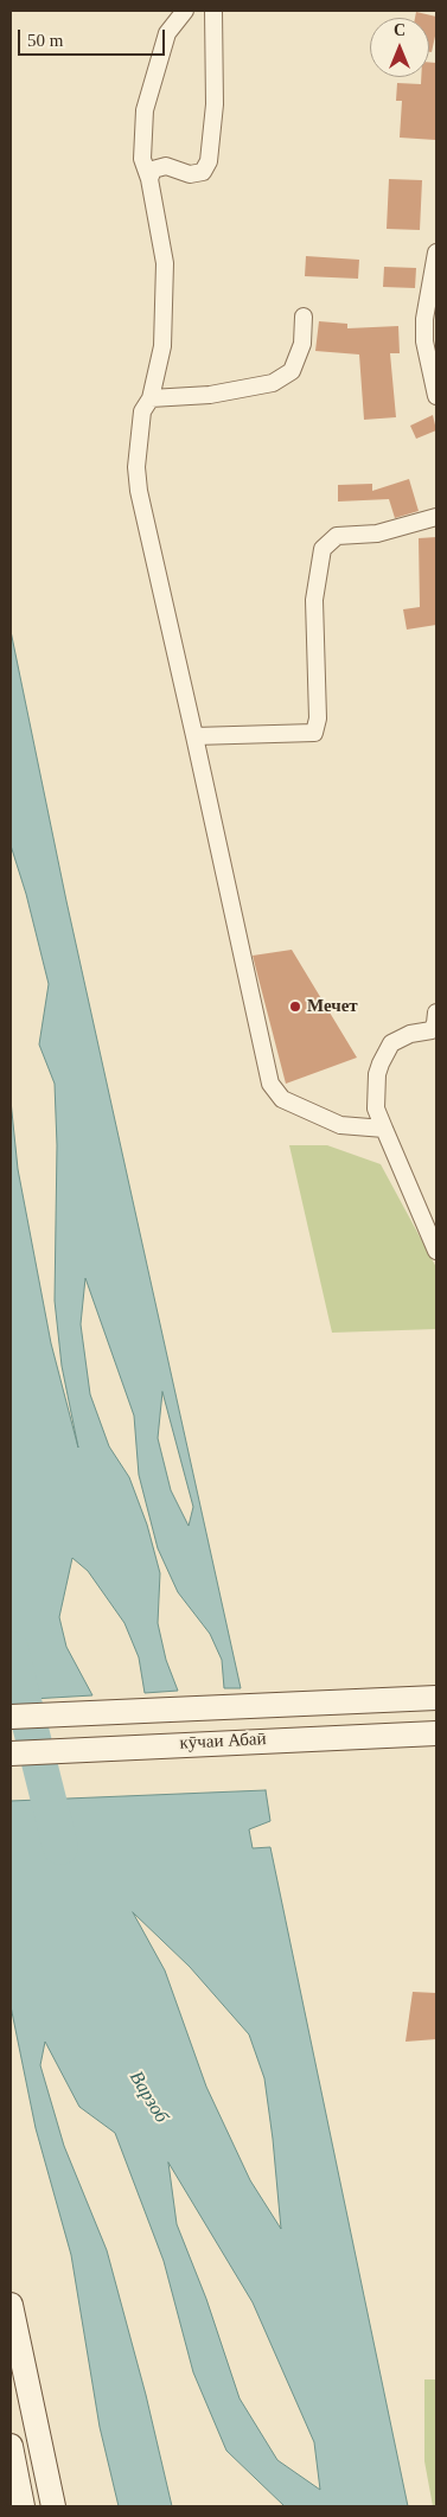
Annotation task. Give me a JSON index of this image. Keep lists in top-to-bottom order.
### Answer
{
  "streets": {
    "main road": ["кӯчаи Абаӣ"]
  },
  "water": ["Варзоб"],
  "places": ["Мечет"],
  "scale_bar": "50 m",
  "north": "top"
}
